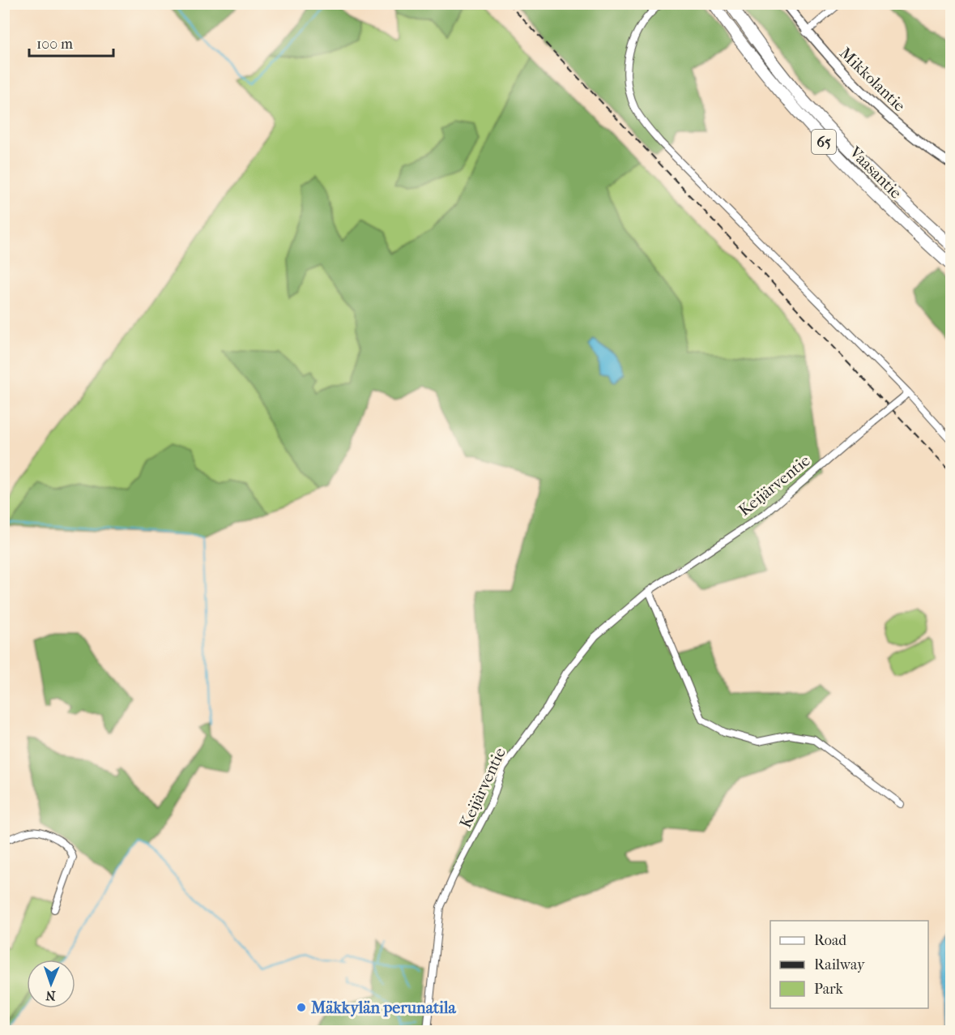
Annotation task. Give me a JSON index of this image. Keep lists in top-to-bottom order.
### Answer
{
  "streets": {
    "highway": ["65", "Vaasantie"],
    "main road": ["Mikkolantie"],
    "street": ["Keijärventie"]
  },
  "places": ["Mäkkylän perunatila"],
  "legend": ["Road", "Railway", "Park"],
  "scale_bar": "100 m",
  "north": "bottom"
}
